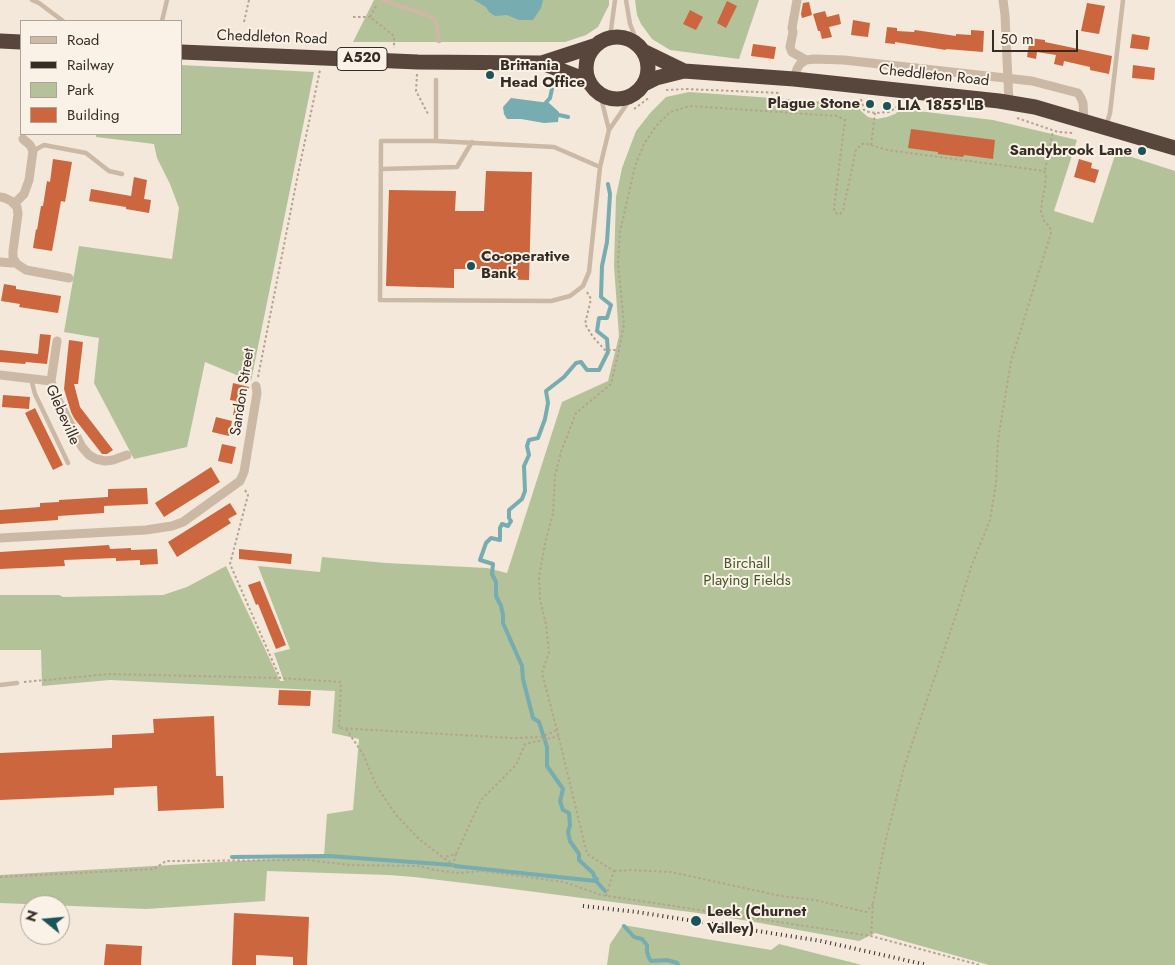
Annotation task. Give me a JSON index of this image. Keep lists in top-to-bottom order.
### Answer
{
  "streets": {
    "highway": ["Cheddleton Road", "A520"],
    "street": ["Sandon Street", "Glebeville"]
  },
  "crossings": [
    ["Cheddleton Road", "Sandon Street"]
  ],
  "parks": ["Birchall Playing Fields"],
  "places": [
    "Brittania Head Office",
    "Plague Stone",
    "LIA 1855 LB",
    "Sandybrook Lane",
    "Co-operative Bank",
    "Leek (Churnet Valley)"
  ],
  "legend": [
    "Road",
    "Railway",
    "Park",
    "Building"
  ],
  "scale_bar": "50 m",
  "north": "left"
}
